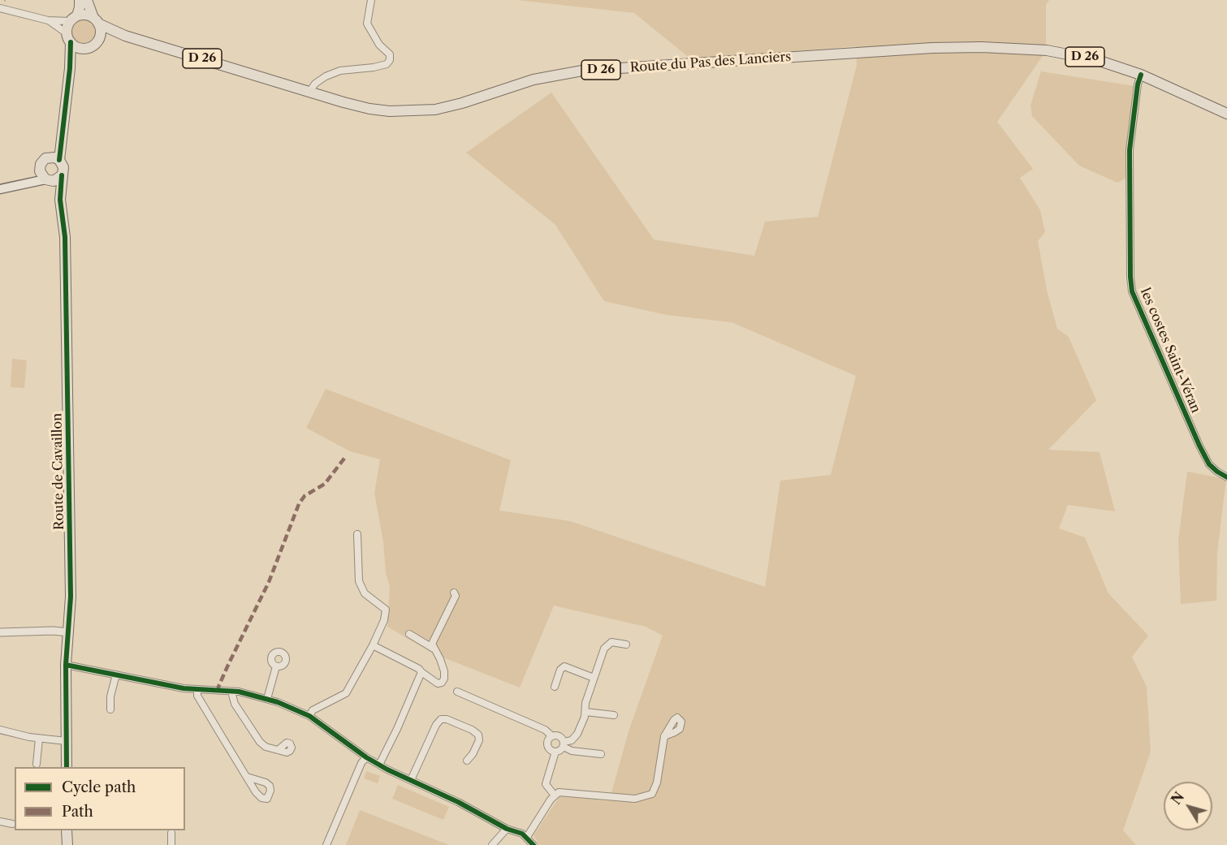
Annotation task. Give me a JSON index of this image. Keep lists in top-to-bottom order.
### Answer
{
  "streets": {
    "main road": ["D 26", "Route du Pas des Lanciers", "Route de Cavaillon"],
    "street": ["les costes Saint-Véran"]
  },
  "crossings": [
    ["D 26", "Route du Pas des Lanciers"],
    ["D 26", "les costes Saint-Véran"],
    ["Route du Pas des Lanciers", "les costes Saint-Véran"]
  ],
  "legend": ["Cycle path", "Path"],
  "north": "top left"
}
